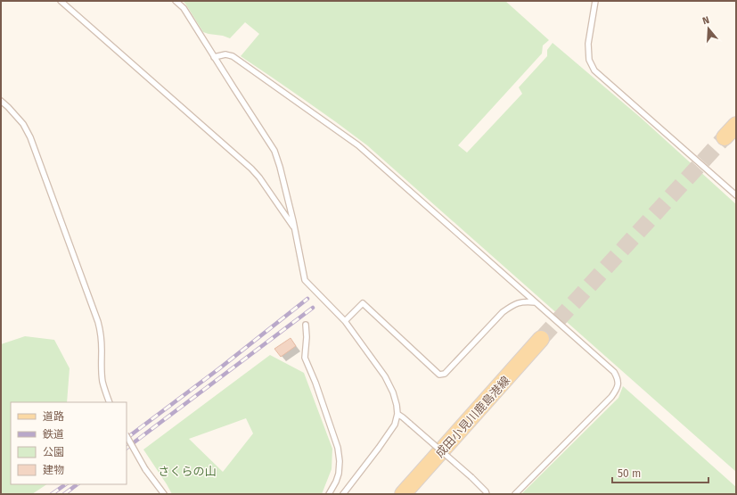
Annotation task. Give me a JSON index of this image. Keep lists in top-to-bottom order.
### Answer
{
  "streets": {
    "main road": ["成田小見川鹿島港線"]
  },
  "parks": ["さくらの山"],
  "legend": [
    "道路",
    "鉄道",
    "公園",
    "建物"
  ],
  "scale_bar": "50 m",
  "north": "top"
}
